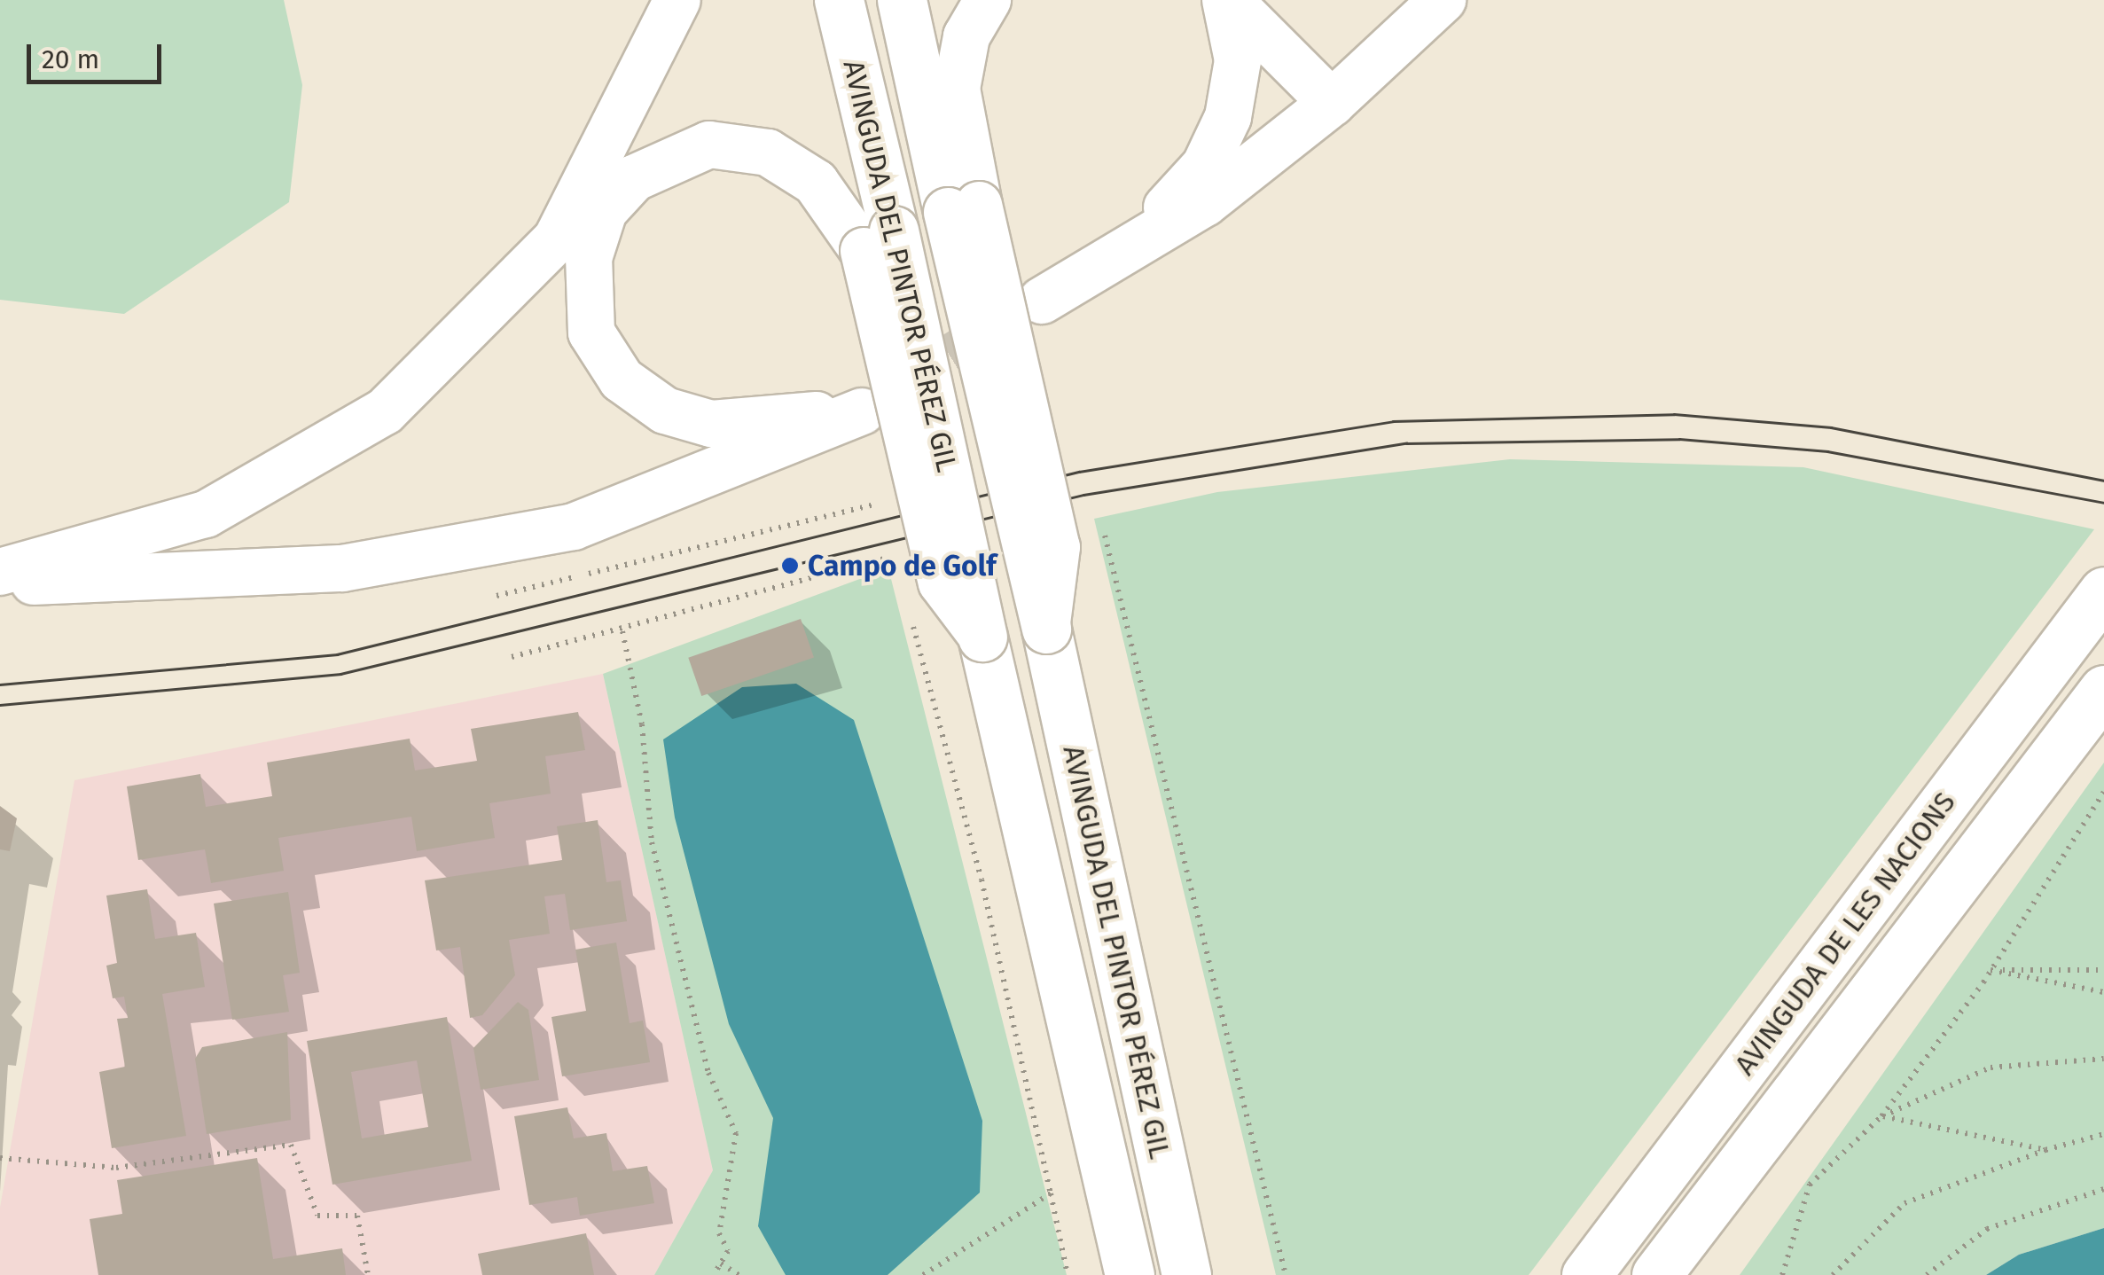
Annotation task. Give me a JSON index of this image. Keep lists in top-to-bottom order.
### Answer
{
  "streets": {
    "main road": ["AVINGUDA DEL PINTOR PÉREZ GIL", "AVINGUDA DE LES NACIONS"]
  },
  "places": ["Campo de Golf"],
  "scale_bar": "20 m"
}
